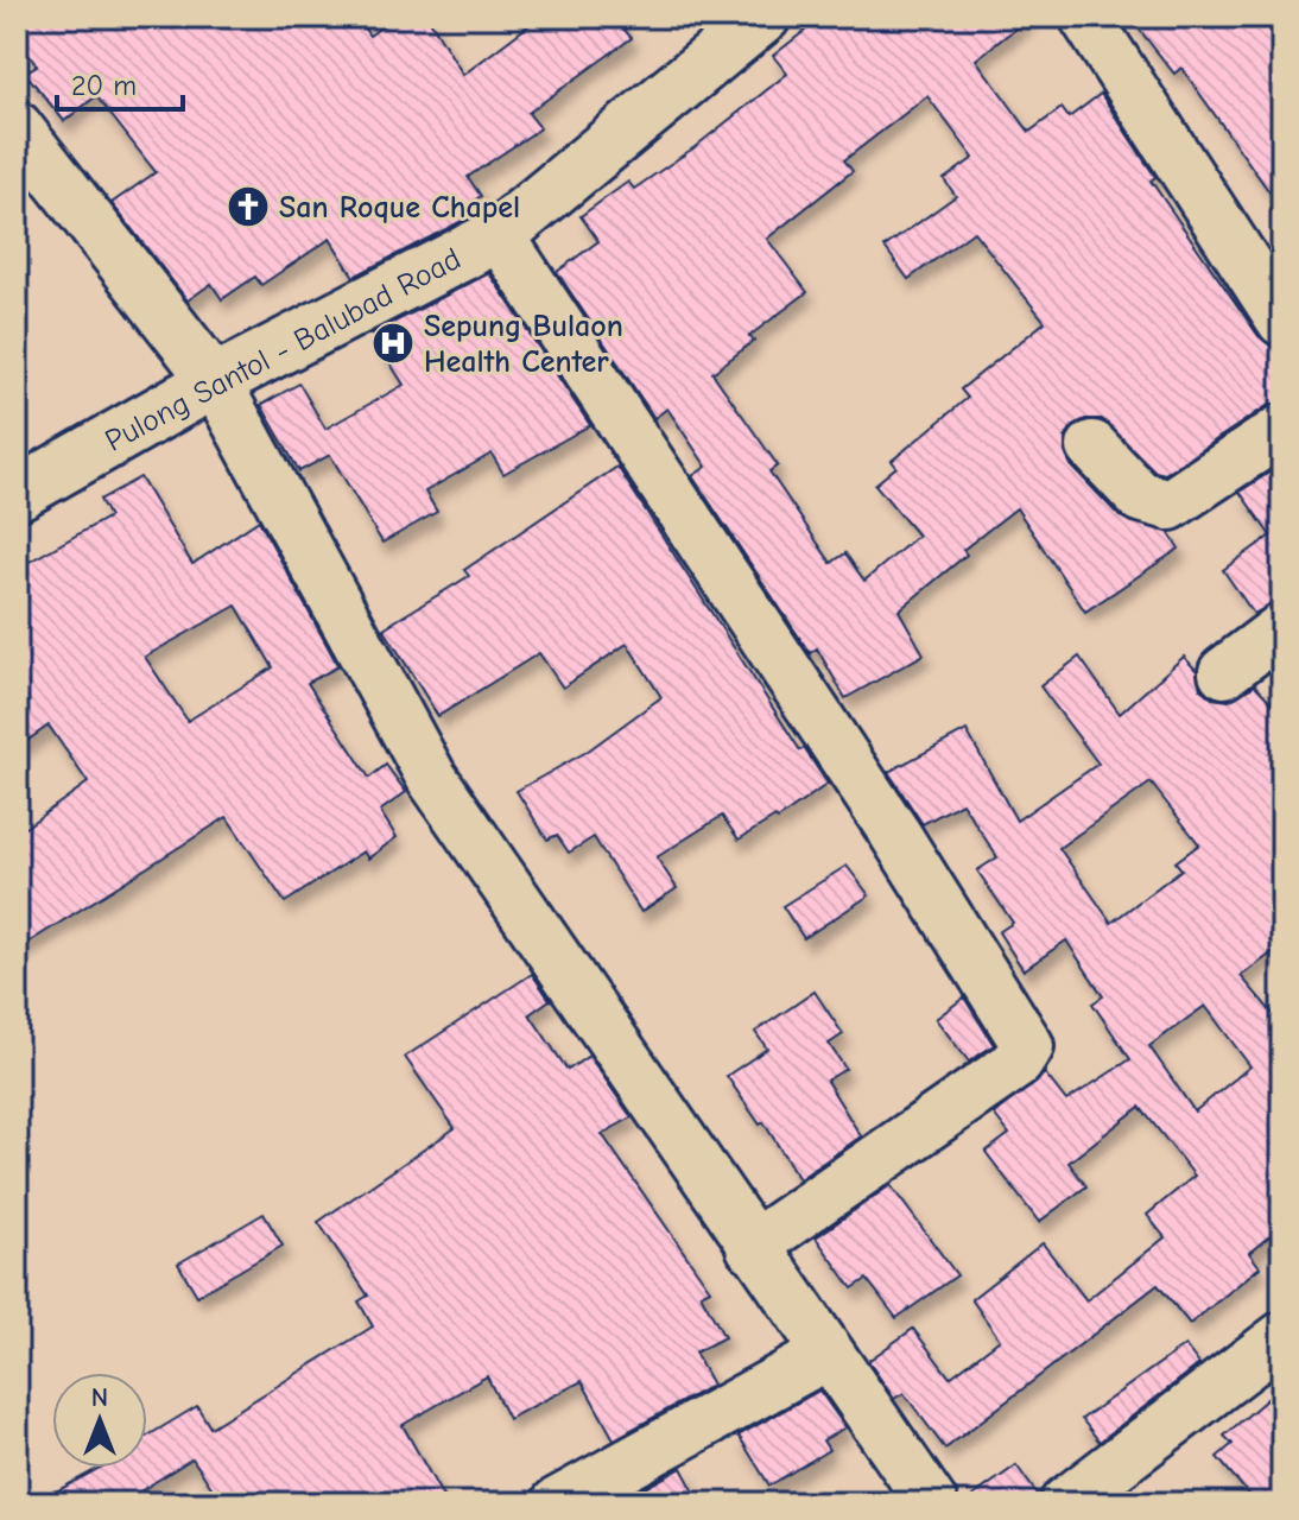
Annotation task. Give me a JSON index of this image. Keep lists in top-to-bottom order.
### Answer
{
  "streets": {
    "street": ["Pulong Santol - Balubad Road"]
  },
  "places": {
    "church": ["San Roque Chapel"],
    "hospital": ["Sepung Bulaon Health Center"]
  },
  "scale_bar": "20 m",
  "north": "top"
}
